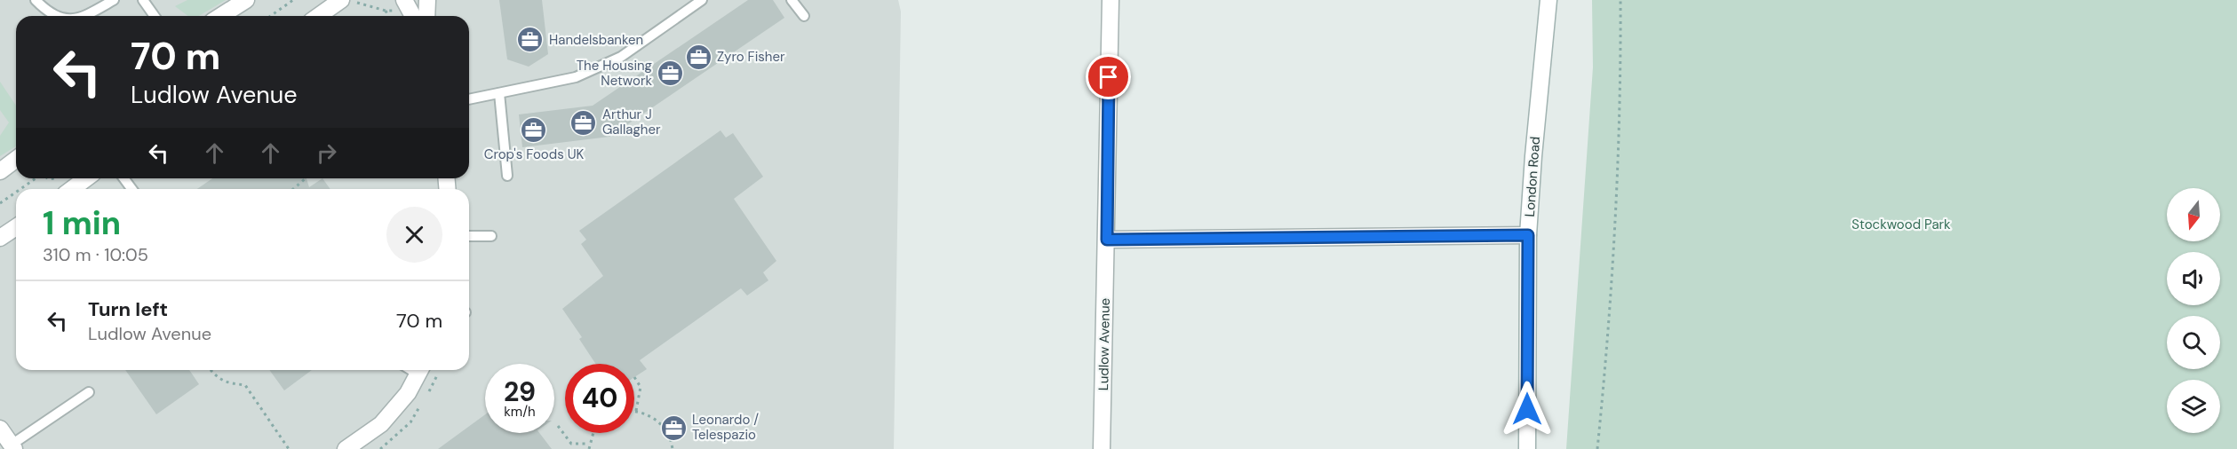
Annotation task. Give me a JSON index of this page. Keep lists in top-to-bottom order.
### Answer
{
  "streets": {
    "street": ["London Road", "Ludlow Avenue"]
  },
  "parks": ["Stockwood Park"],
  "places": {
    "office": [
      "Handelsbanken",
      "Zyro Fisher",
      "The Housing Network",
      "Arthur J Gallagher",
      "Crop's Foods UK",
      "Leonardo / Telespazio"
    ]
  },
  "north": "bottom",
  "page": {
    "turn": ["70 m", "Ludlow Avenue"],
    "heading": ["1 min", "310 m · 10:05"],
    "list": [
      {
        "name": "Turn left",
        "note": "Ludlow Avenue",
        "value": "70 m"
      }
    ],
    "speed": "29 km/h",
    "limit": "40"
  }
}
